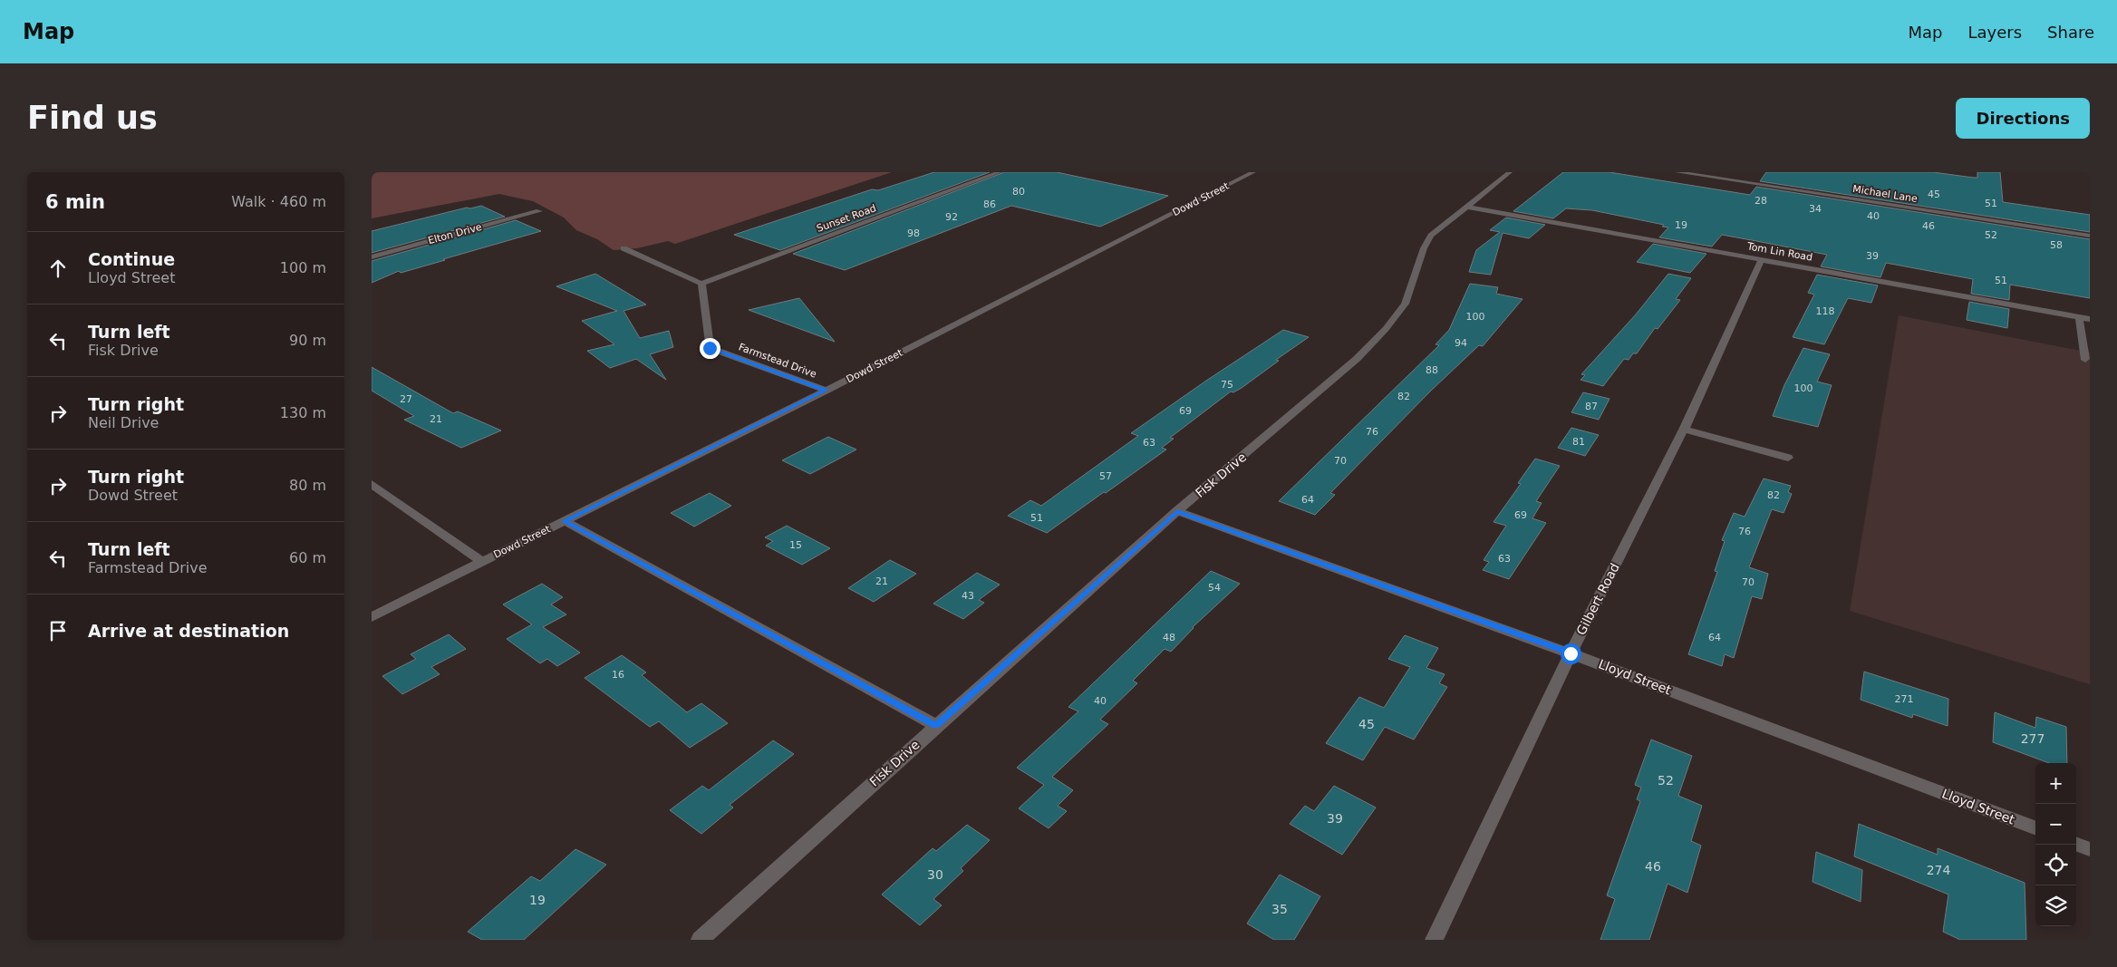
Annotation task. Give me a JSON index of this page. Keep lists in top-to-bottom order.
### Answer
{
  "streets": {
    "street": [
      "Michael Lane",
      "Dowd Street",
      "Sunset Road",
      "Elton Drive",
      "Tom Lin Road",
      "Farmstead Drive",
      "Fisk Drive",
      "Gilbert Road",
      "Lloyd Street"
    ]
  },
  "crossings": [
    ["Dowd Street", "Farmstead Drive"],
    ["Sunset Road", "Farmstead Drive"],
    ["Tom Lin Road", "Fisk Drive"],
    ["Tom Lin Road", "Gilbert Road"],
    ["Fisk Drive", "Lloyd Street"],
    ["Gilbert Road", "Lloyd Street"]
  ],
  "house_numbers": [
    "80",
    "45",
    "28",
    "51",
    "86",
    "34",
    "40",
    "92",
    "19",
    "46",
    "98",
    "52",
    "58",
    "39",
    "51",
    "118",
    "100",
    "94",
    "88",
    "75",
    "100",
    "82",
    "27",
    "87",
    "69",
    "21",
    "76",
    "81",
    "63",
    "70",
    "57",
    "82",
    "64",
    "69",
    "51",
    "76",
    "15",
    "63",
    "21",
    "70",
    "54",
    "43",
    "48",
    "64",
    "16",
    "271",
    "40",
    "45",
    "277",
    "52",
    "39",
    "46",
    "274",
    "30",
    "19",
    "35"
  ],
  "page": {
    "header": "Map",
    "nav": ["Map", "Layers", "Share"],
    "buttons": "Directions",
    "title": "Find us",
    "heading": ["6 min", "Walk · 460 m"],
    "list": [
      ["Continue", "Lloyd Street", "100 m"],
      ["Turn left", "Fisk Drive", "90 m"],
      ["Turn right", "Neil Drive", "130 m"],
      ["Turn right", "Dowd Street", "80 m"],
      ["Turn left", "Farmstead Drive", "60 m"],
      "Arrive at destination"
    ],
    "map_buttons": ["+", "−"]
  }
}
